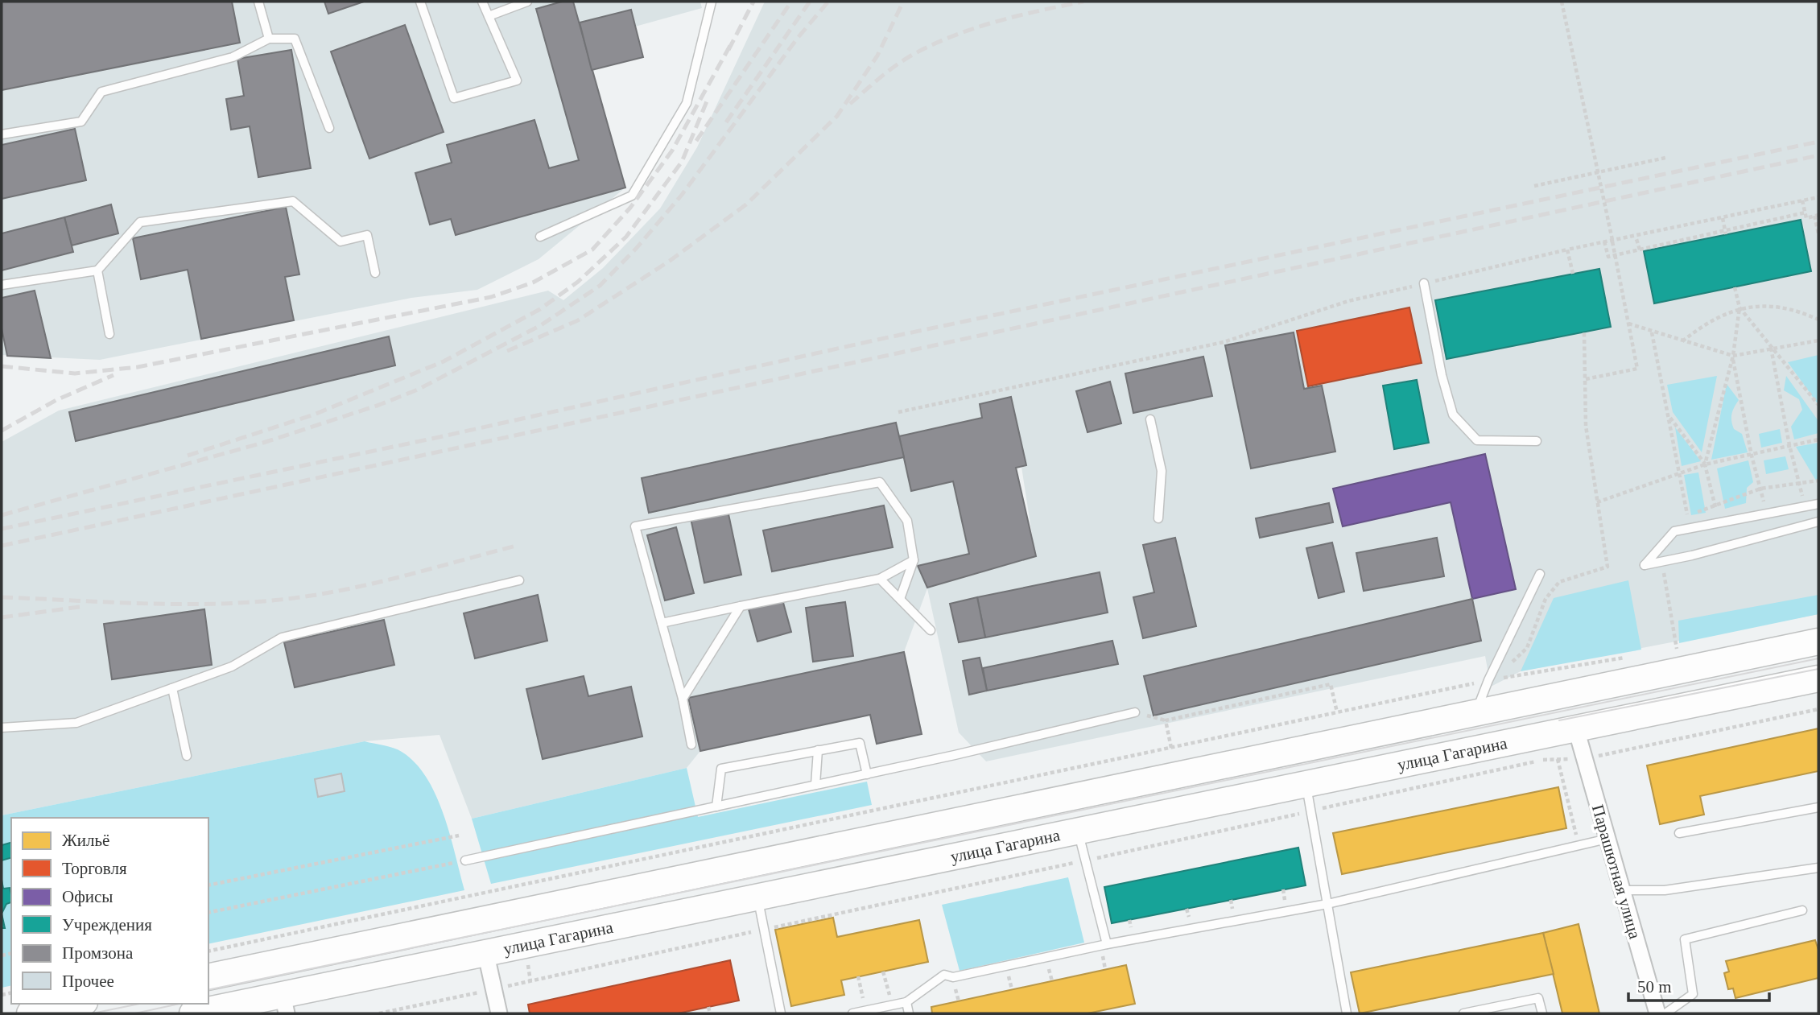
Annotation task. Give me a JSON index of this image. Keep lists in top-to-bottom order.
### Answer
{
  "streets": {
    "main road": ["улица Гагарина"],
    "street": ["Парашютная улица"]
  },
  "crossings": [
    ["улица Гагарина", "Парашютная улица"]
  ],
  "legend": [
    "Жильё",
    "Торговля",
    "Офисы",
    "Учреждения",
    "Промзона",
    "Прочее"
  ],
  "scale_bar": "50 m"
}
